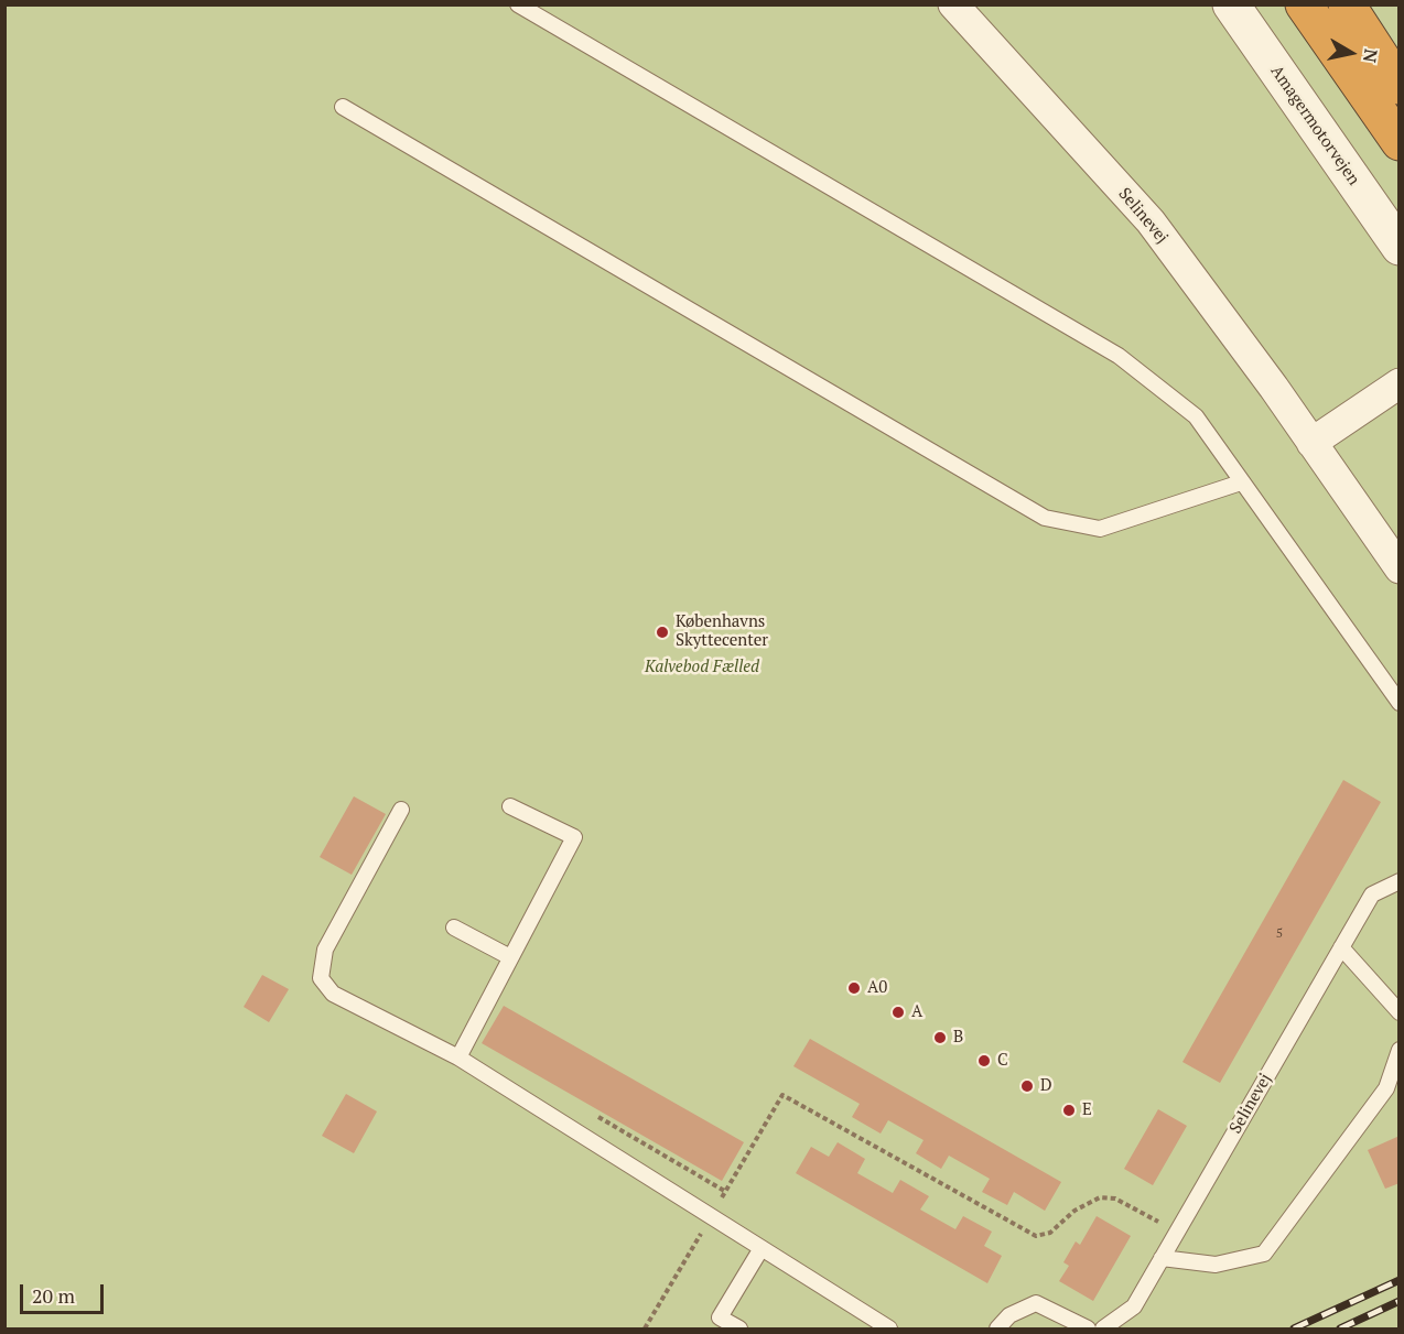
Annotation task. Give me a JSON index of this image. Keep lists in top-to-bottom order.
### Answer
{
  "streets": {
    "street": ["Amagermotorvejen", "Selinevej"]
  },
  "parks": ["Kalvebod Fælled"],
  "places": [
    "Københavns Skyttecenter",
    "A0",
    "A",
    "B",
    "C",
    "D",
    "E"
  ],
  "house_numbers": ["5"],
  "scale_bar": "20 m",
  "north": "right"
}
